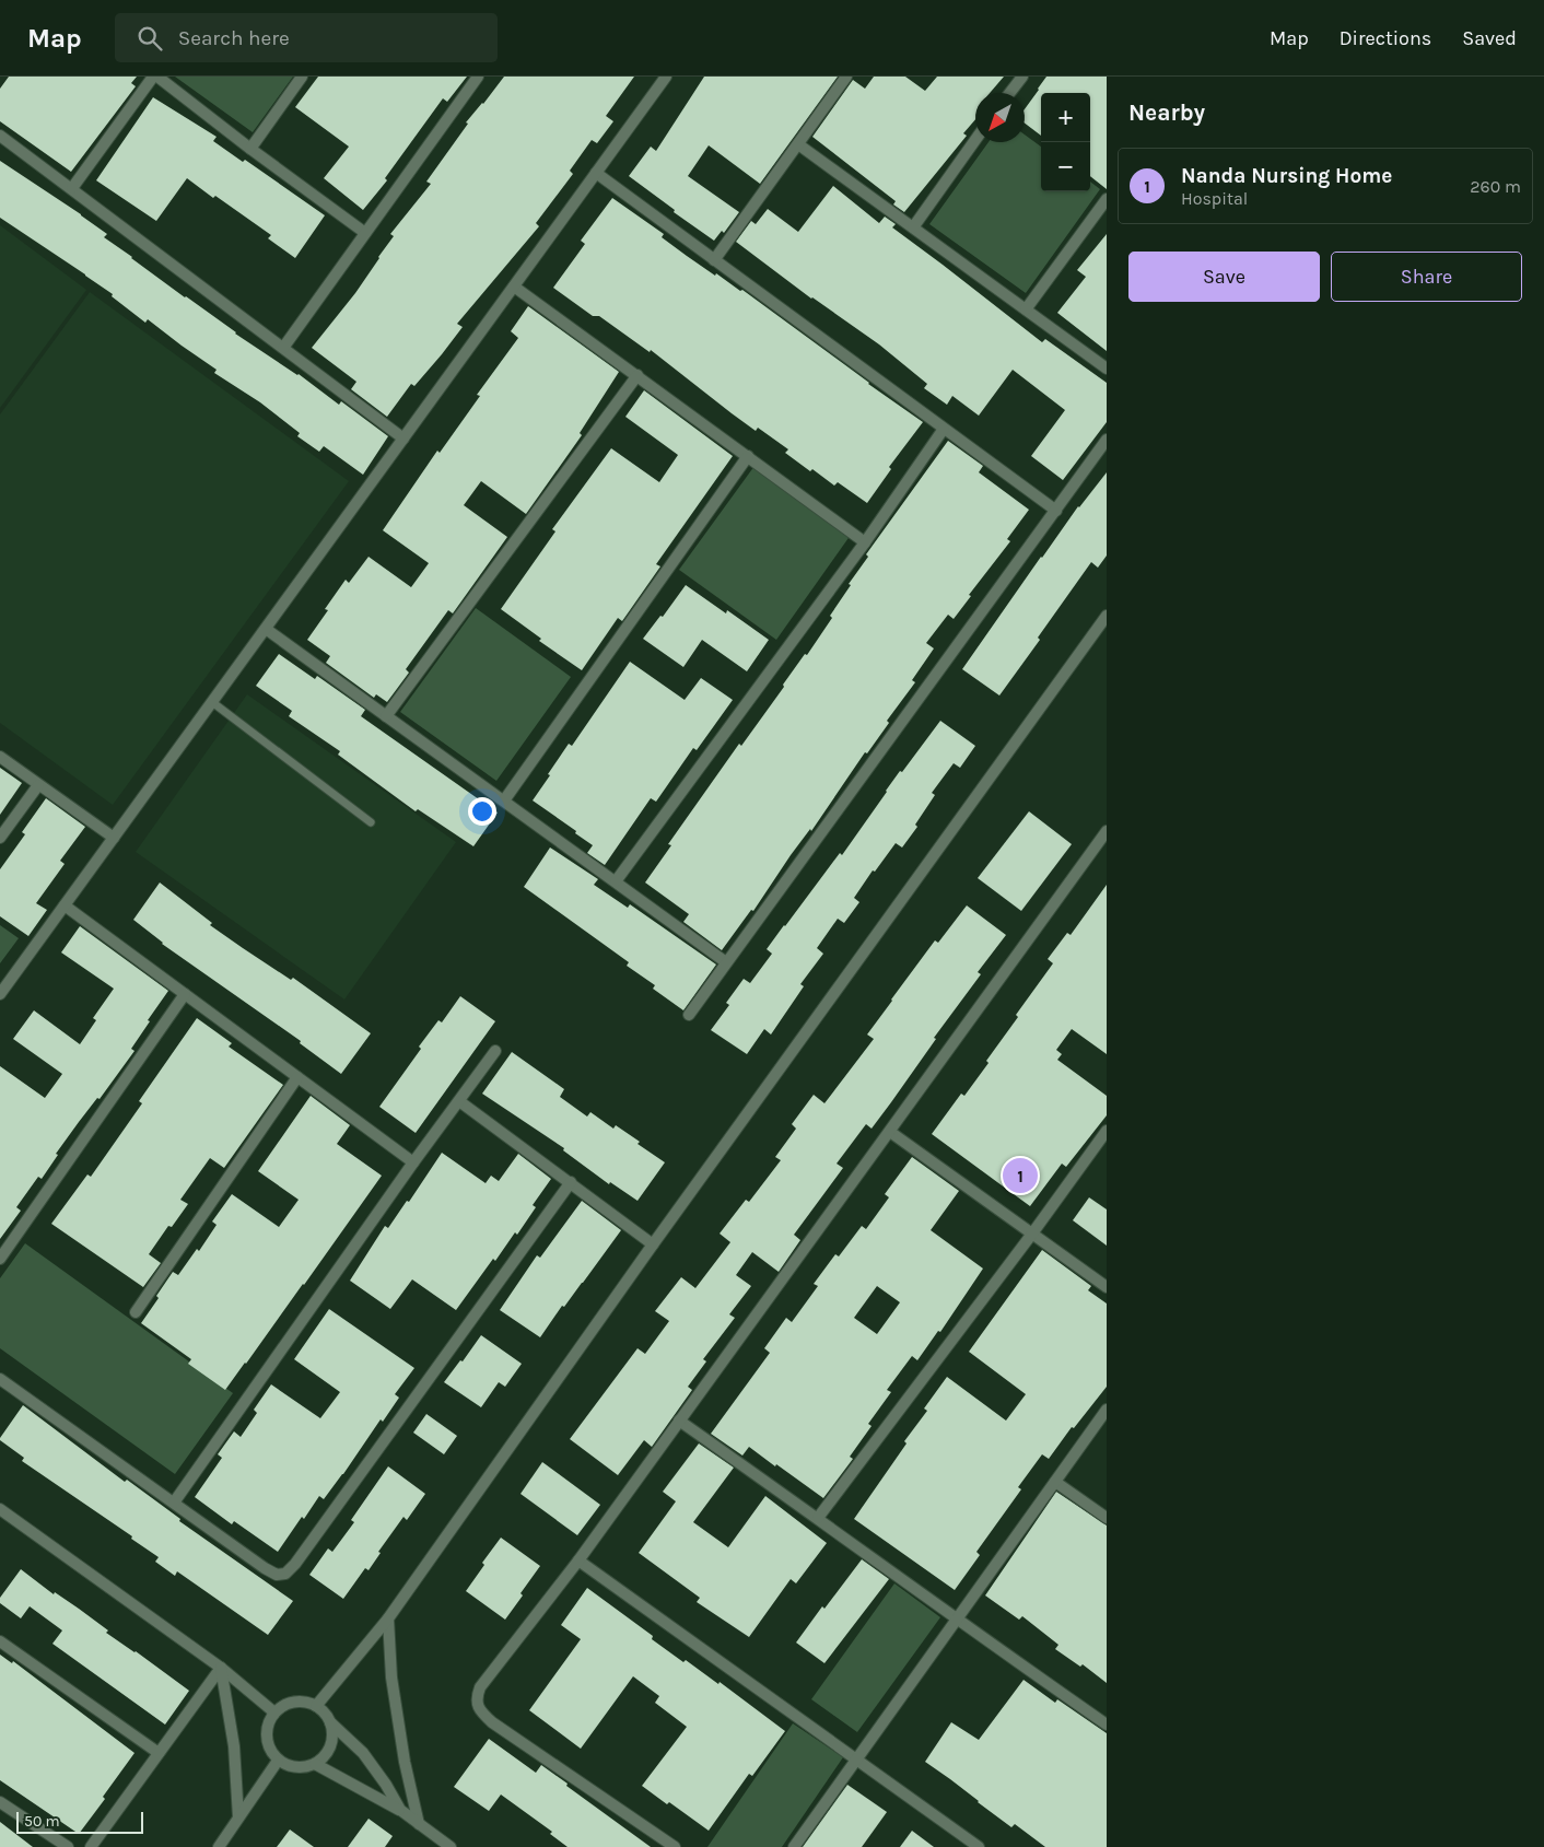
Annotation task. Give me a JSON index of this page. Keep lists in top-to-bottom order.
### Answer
{
  "scale_bar": "50 m",
  "north": "bottom left",
  "page": {
    "header": "Map",
    "search": "Search here",
    "nav": ["Map", "Directions", "Saved"],
    "heading": "Nearby",
    "map_buttons": ["+", "−"],
    "list": [
      {
        "mark": "1",
        "name": "Nanda Nursing Home",
        "note": "Hospital",
        "value": "260 m"
      }
    ],
    "buttons": ["Save", "Share"],
    "pins": "1",
    "scale": "50 m"
  }
}
